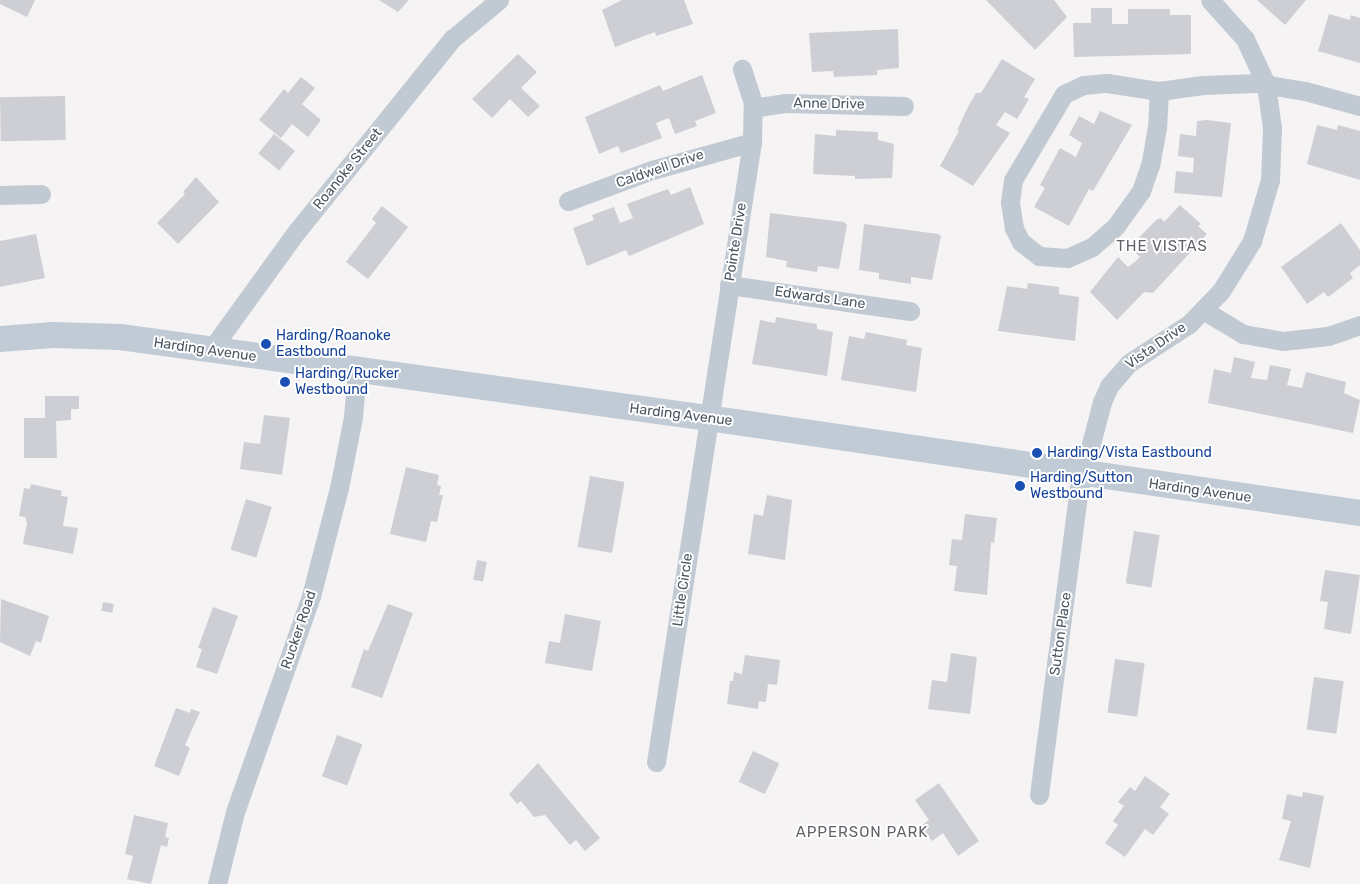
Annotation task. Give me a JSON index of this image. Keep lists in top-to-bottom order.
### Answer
{
  "streets": {
    "main road": ["Harding Avenue"],
    "street": [
      "Anne Drive",
      "Roanoke Street",
      "Caldwell Drive",
      "Pointe Drive",
      "Edwards Lane",
      "Vista Drive",
      "Little Circle",
      "Rucker Road",
      "Sutton Place"
    ]
  },
  "crossings": [
    ["Anne Drive", "Pointe Drive"],
    ["Roanoke Street", "Harding Avenue"],
    ["Caldwell Drive", "Pointe Drive"],
    ["Pointe Drive", "Edwards Lane"],
    ["Pointe Drive", "Harding Avenue"],
    ["Pointe Drive", "Little Circle"],
    ["Vista Drive", "Harding Avenue"],
    ["Vista Drive", "Sutton Place"],
    ["Harding Avenue", "Little Circle"],
    ["Harding Avenue", "Rucker Road"],
    ["Harding Avenue", "Sutton Place"]
  ],
  "districts": ["THE VISTAS", "APPERSON PARK"],
  "places": [
    "Harding/Roanoke Eastbound",
    "Harding/Rucker Westbound",
    "Harding/Vista Eastbound",
    "Harding/Sutton Westbound"
  ]
}
